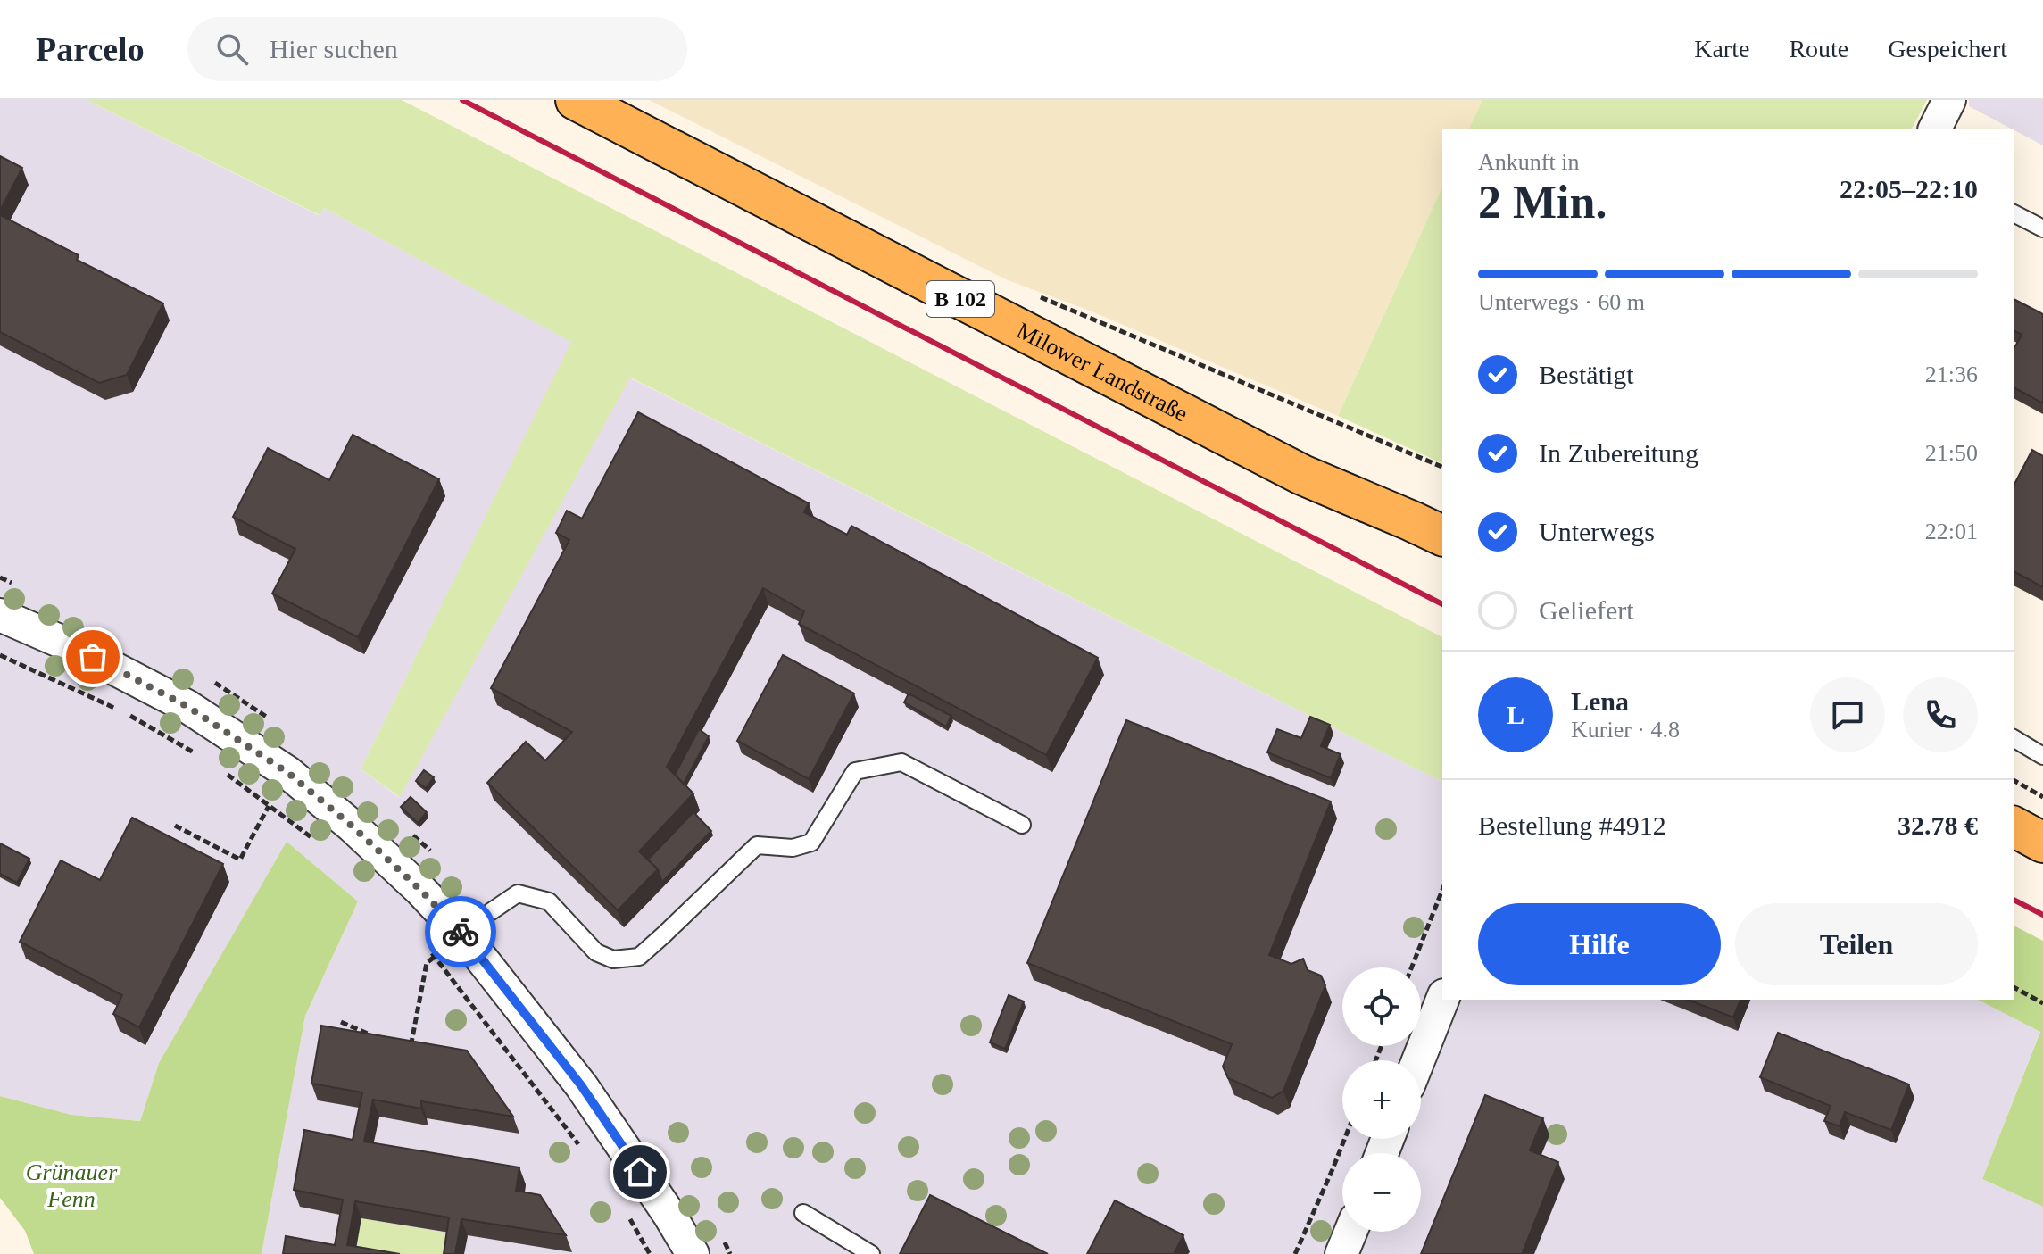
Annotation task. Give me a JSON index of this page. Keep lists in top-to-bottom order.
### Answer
{
  "streets": {
    "main road": ["B 102", "Milower Landstraße"]
  },
  "parks": ["Grünauer Fenn"],
  "page": {
    "header": "Parcelo",
    "search": "Hier suchen",
    "nav": ["Karte", "Route", "Gespeichert"],
    "heading": ["2 Min.", "Ankunft in", "22:05–22:10"],
    "panel": [
      "Lena",
      "Kurier · 4.8",
      "Bestellung #4912",
      "32.78 €"
    ],
    "bar": "Unterwegs · 60 m",
    "list": [
      ["Bestätigt", "21:36"],
      ["In Zubereitung", "21:50"],
      ["Unterwegs", "22:01"],
      "Geliefert"
    ],
    "round": "L",
    "buttons": ["Hilfe", "Teilen"],
    "map_buttons": ["+", "−"]
  }
}
